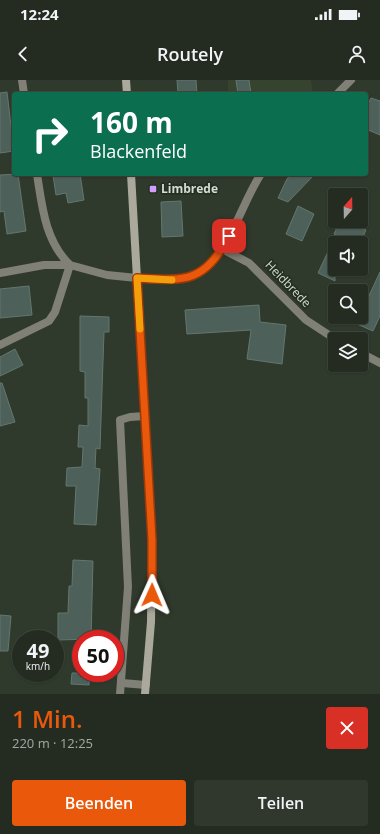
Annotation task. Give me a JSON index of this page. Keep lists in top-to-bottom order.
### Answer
{
  "streets": {
    "street": ["Heidbrede"]
  },
  "places": {
    "transit": ["Limbrede"]
  },
  "north": "top",
  "page": {
    "status": "12:24",
    "header": "Routely",
    "turn": ["160 m", "Blackenfeld"],
    "speed": "49 km/h",
    "limit": "50",
    "heading": ["1 Min.", "220 m · 12:25"],
    "buttons": ["Beenden", "Teilen"]
  }
}
